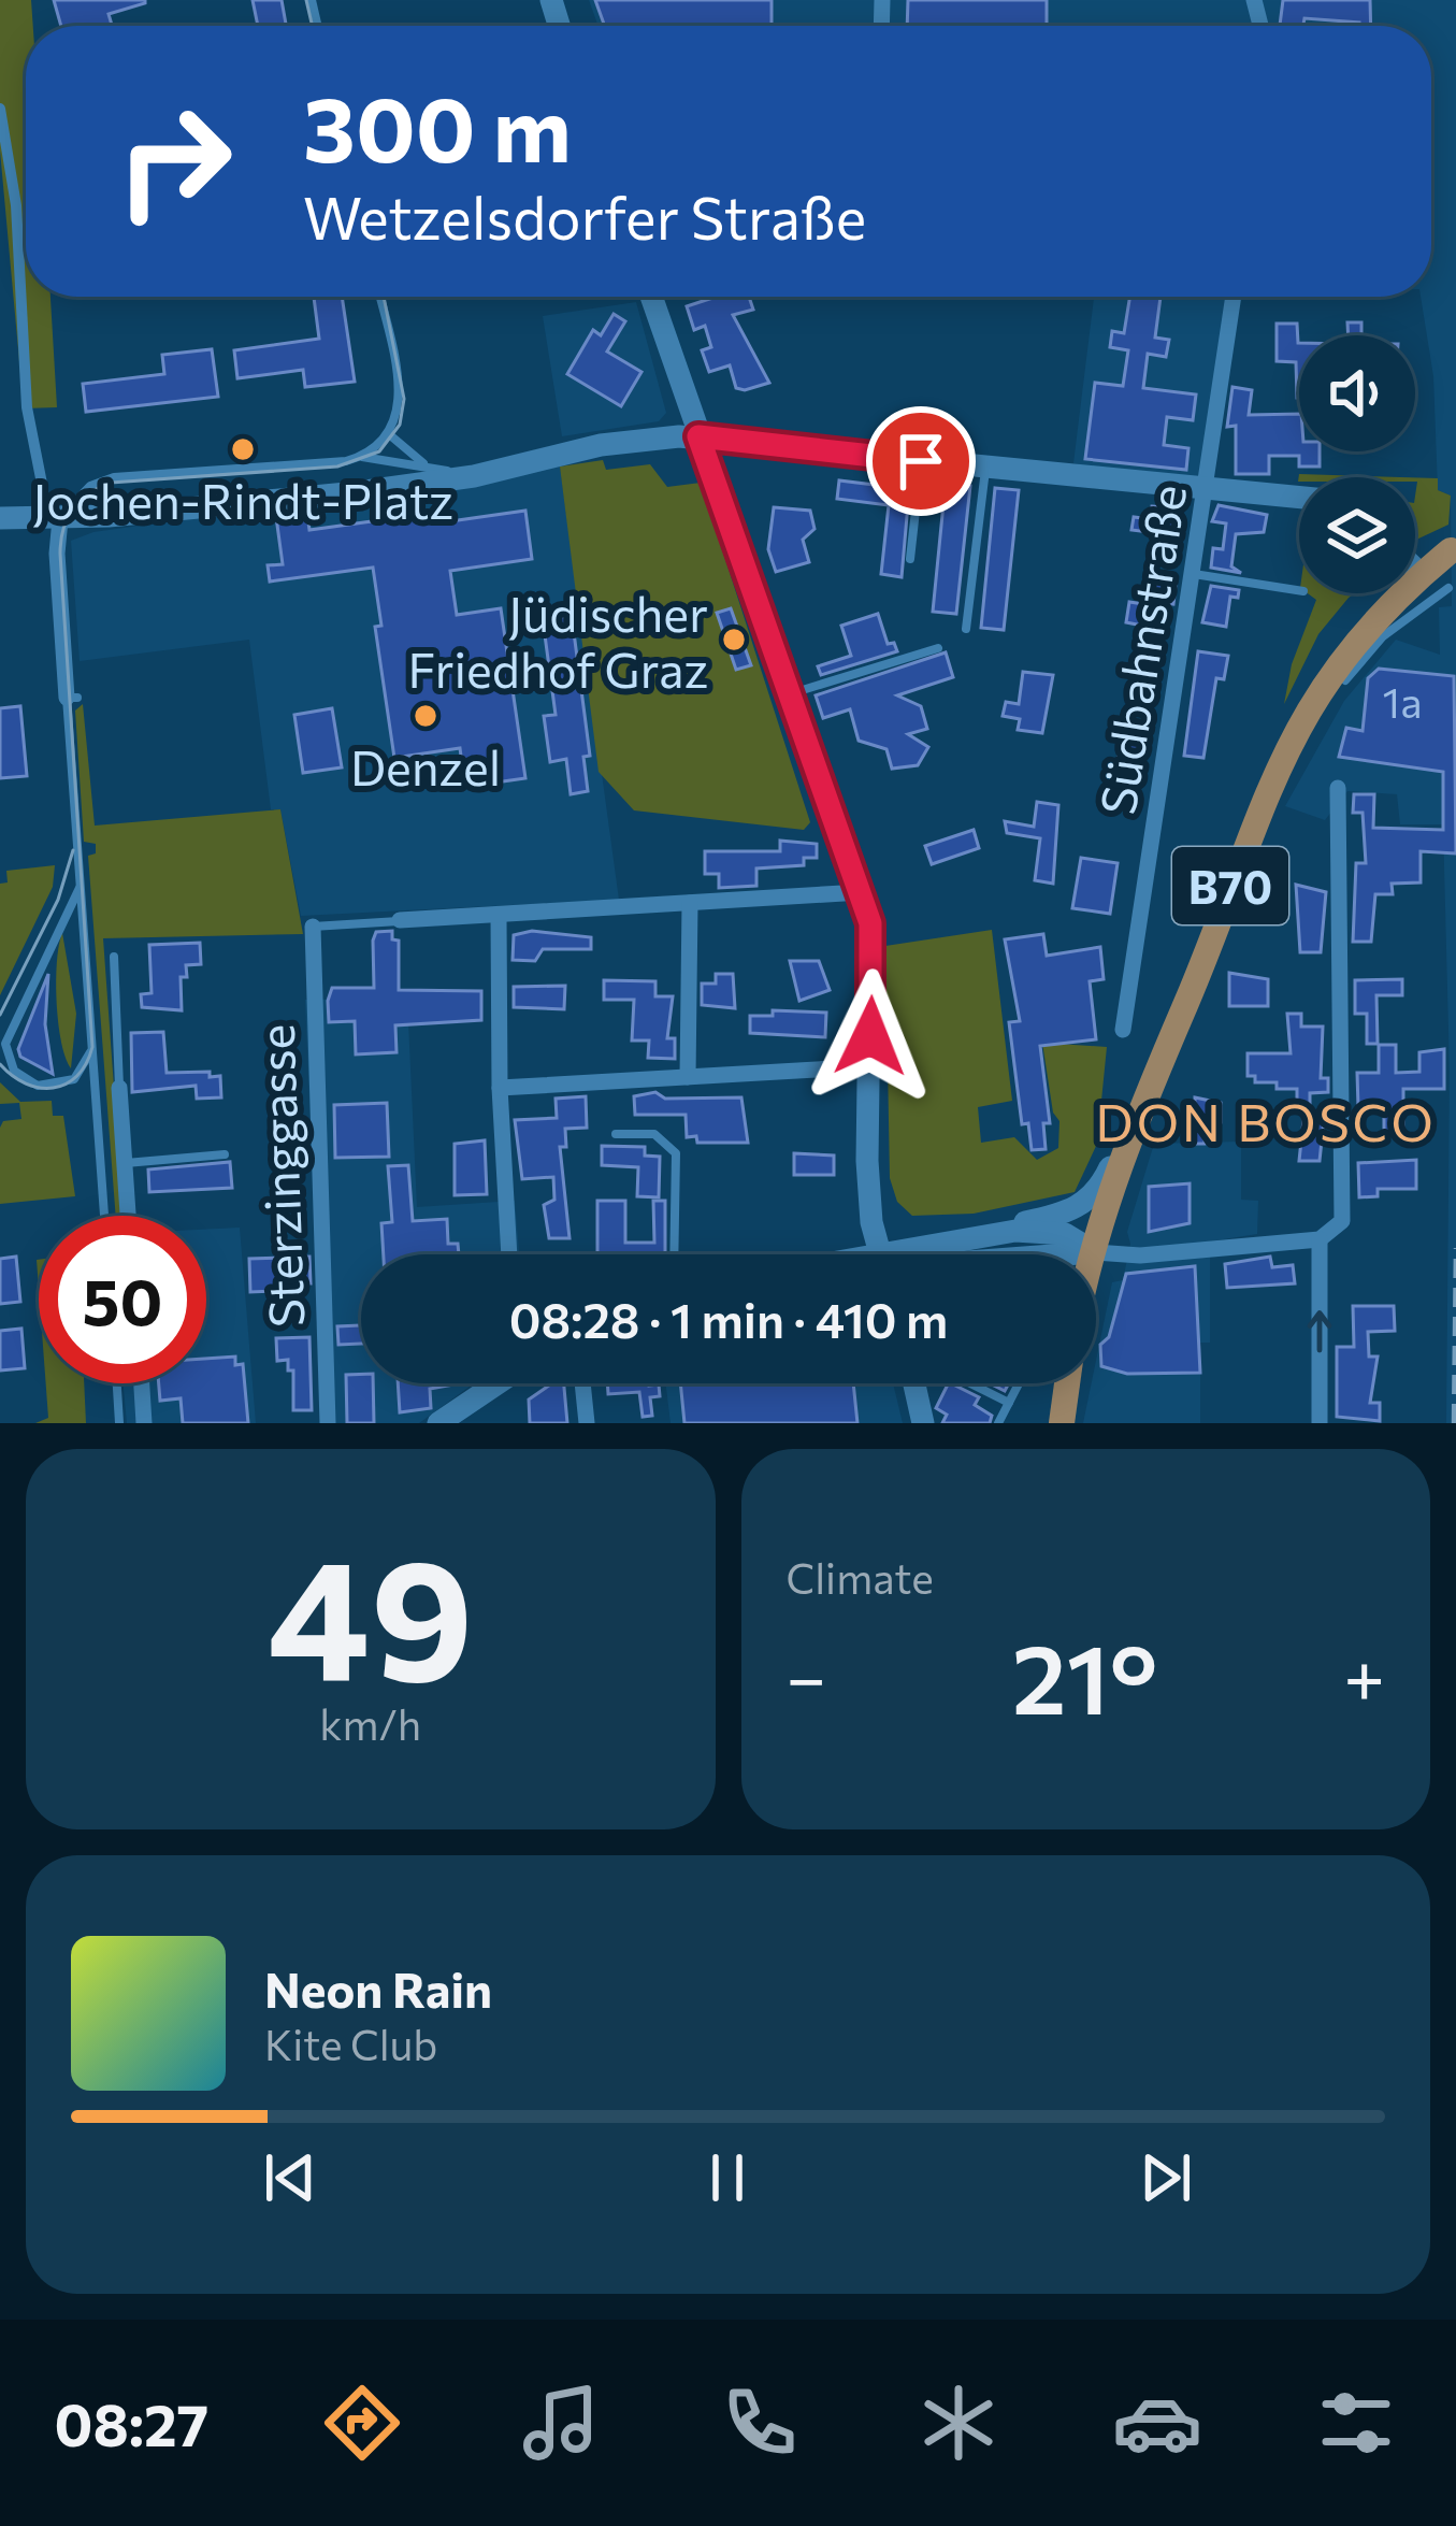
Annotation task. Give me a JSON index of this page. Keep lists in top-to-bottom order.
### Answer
{
  "streets": {
    "main road": ["B70"],
    "street": ["Südbahnstraße", "Sterzinggasse"]
  },
  "districts": ["DON BOSCO"],
  "places": ["Jochen-Rindt-Platz", "Jüdischer Friedhof Graz", "Denzel"],
  "house_numbers": ["1a"],
  "page": {
    "turn": ["300 m", "Wetzelsdorfer Straße"],
    "limit": "50",
    "trip": "08:28 · 1 min · 410 m",
    "tile": [
      ["49", "km/h"],
      "Climate"
    ],
    "heat": ["−", "21°", "+"],
    "song": ["Neon Rain", "Kite Club"],
    "tabs": "08:27"
  }
}
